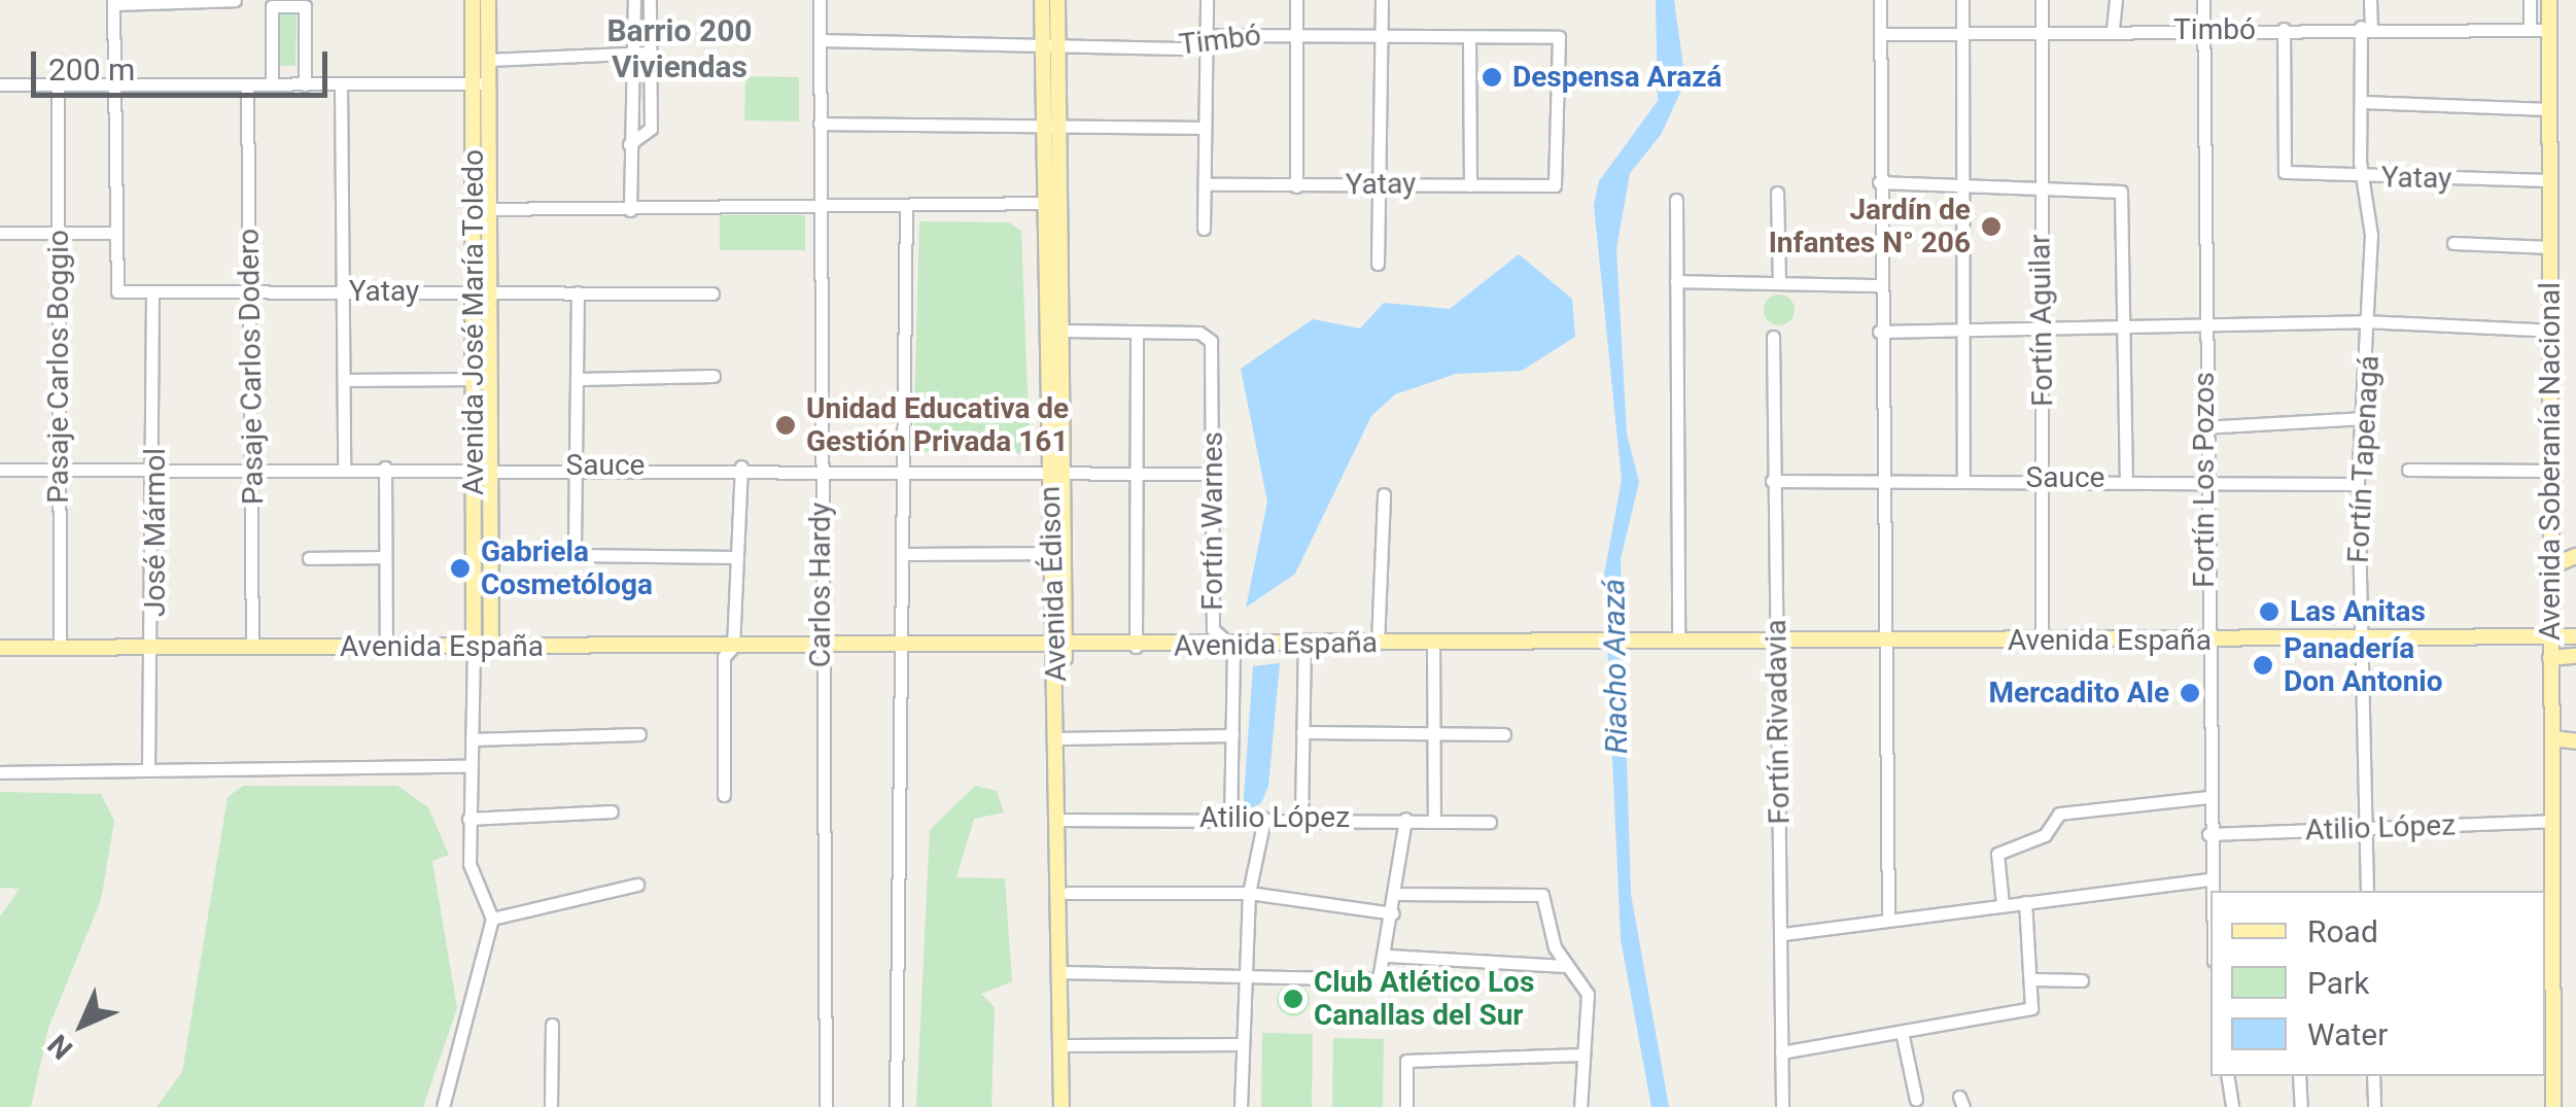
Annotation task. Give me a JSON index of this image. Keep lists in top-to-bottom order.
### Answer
{
  "streets": {
    "main road": [
      "Avenida José María Toledo",
      "Avenida Soberanía Nacional",
      "Avenida Édison",
      "Avenida España"
    ],
    "street": [
      "Timbó",
      "Yatay",
      "Fortín Aguilar",
      "Pasaje Carlos Boggio",
      "Pasaje Carlos Dodero",
      "Fortín Tapenagá",
      "Sauce",
      "Fortín Los Pozos",
      "Fortín Warnes",
      "José Mármol",
      "Carlos Hardy",
      "Fortín Rivadavia",
      "Atilio López"
    ]
  },
  "crossings": [
    ["Timbó", "Yatay"],
    ["Timbó", "Fortín Aguilar"],
    ["Timbó", "Fortín Tapenagá"],
    ["Timbó", "Avenida Soberanía Nacional"],
    ["Timbó", "Fortín Los Pozos"],
    ["Timbó", "Avenida Édison"],
    ["Timbó", "Carlos Hardy"],
    ["Yatay", "Avenida José María Toledo"],
    ["Yatay", "Pasaje Carlos Dodero"],
    ["Yatay", "Fortín Tapenagá"],
    ["Yatay", "Avenida Soberanía Nacional"],
    ["Yatay", "José Mármol"],
    ["Fortín Aguilar", "Sauce"],
    ["Fortín Aguilar", "Avenida España"],
    ["Avenida José María Toledo", "Sauce"],
    ["Avenida José María Toledo", "Avenida España"],
    ["Pasaje Carlos Boggio", "Sauce"],
    ["Pasaje Carlos Boggio", "Avenida España"],
    ["Pasaje Carlos Dodero", "Sauce"],
    ["Pasaje Carlos Dodero", "Avenida España"],
    ["Fortín Tapenagá", "Sauce"],
    ["Fortín Tapenagá", "Avenida España"],
    ["Fortín Tapenagá", "Atilio López"],
    ["Avenida Soberanía Nacional", "Avenida España"],
    ["Avenida Soberanía Nacional", "Atilio López"],
    ["Sauce", "Fortín Los Pozos"],
    ["Sauce", "Fortín Warnes"],
    ["Sauce", "José Mármol"],
    ["Sauce", "Avenida Édison"],
    ["Sauce", "Carlos Hardy"],
    ["Sauce", "Fortín Rivadavia"],
    ["Fortín Los Pozos", "Avenida España"],
    ["Fortín Los Pozos", "Atilio López"],
    ["Fortín Warnes", "Avenida España"],
    ["Fortín Warnes", "Atilio López"],
    ["José Mármol", "Avenida España"],
    ["Avenida Édison", "Avenida España"],
    ["Avenida Édison", "Atilio López"],
    ["Carlos Hardy", "Avenida España"],
    ["Avenida España", "Fortín Rivadavia"]
  ],
  "districts": ["Barrio 200 Viviendas"],
  "water": ["Riacho Arazá"],
  "places": [
    "Despensa Arazá",
    "Jardín de Infantes N° 206",
    "Unidad Educativa de Gestión Privada 161",
    "Gabriela Cosmetóloga",
    "Las Anitas",
    "Panadería Don Antonio",
    "Mercadito Ale",
    "Club Atlético Los Canallas del Sur"
  ],
  "legend": ["Road", "Park", "Water"],
  "scale_bar": "200 m",
  "north": "bottom left"
}
